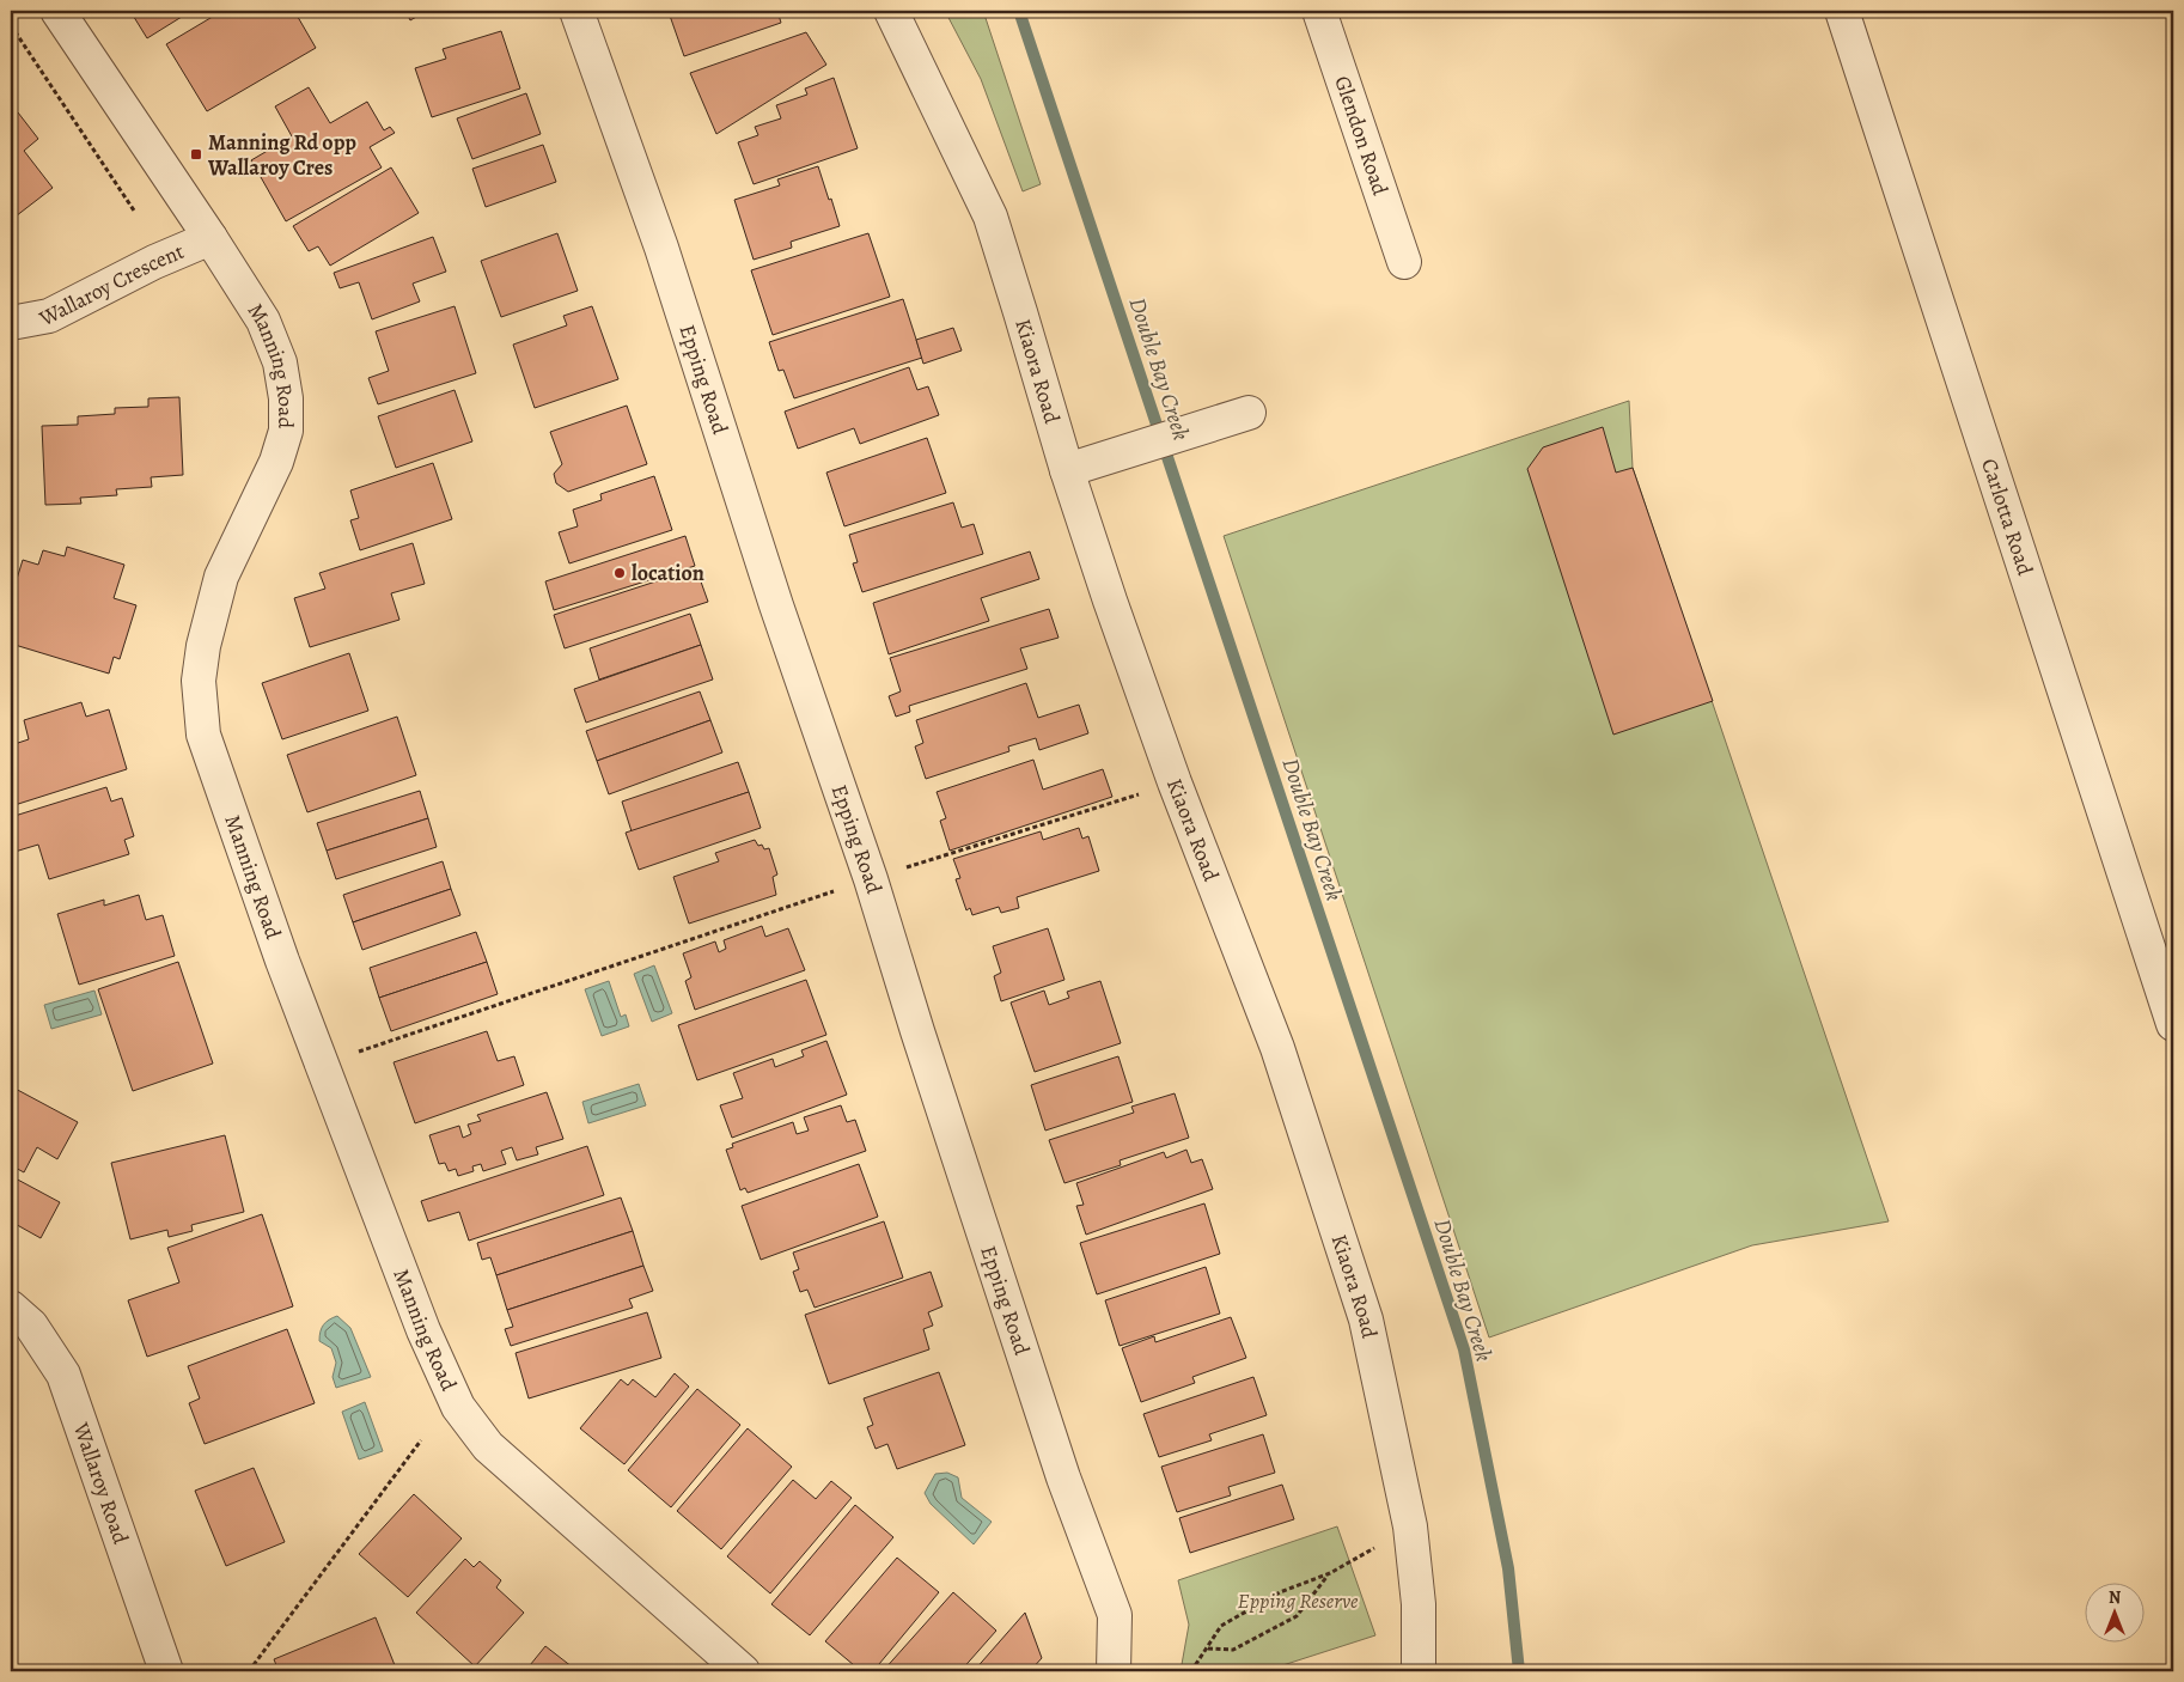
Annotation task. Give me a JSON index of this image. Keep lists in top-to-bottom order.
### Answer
{
  "streets": {
    "street": [
      "Glendon Road",
      "Wallaroy Crescent",
      "Manning Road",
      "Kiaora Road",
      "Epping Road",
      "Carlotta Road",
      "Wallaroy Road"
    ]
  },
  "crossings": [
    ["Wallaroy Crescent", "Manning Road"]
  ],
  "water": ["Double Bay Creek"],
  "parks": ["Epping Reserve"],
  "places": {
    "transit": ["Manning Rd opp Wallaroy Cres"],
    "other": ["location"]
  },
  "north": "top"
}
